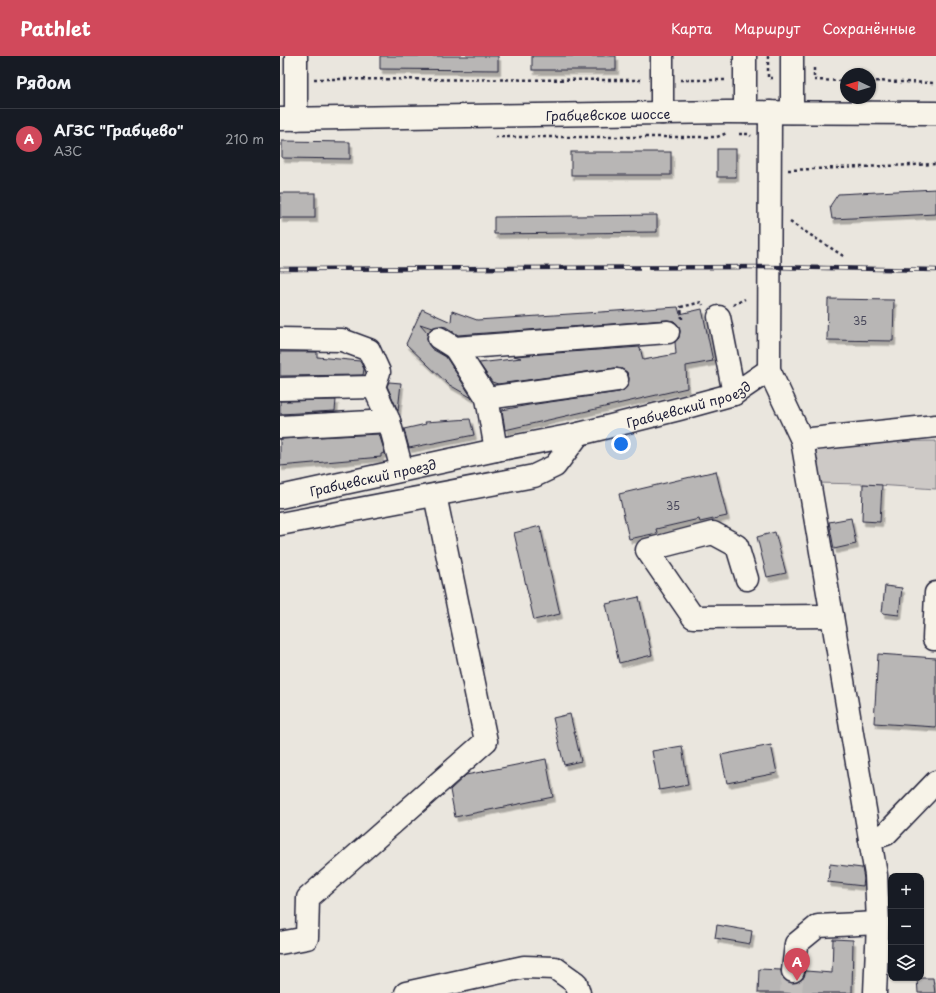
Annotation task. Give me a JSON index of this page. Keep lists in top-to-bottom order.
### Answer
{
  "streets": {
    "street": ["Грабцевское шоссе", "Грабцевский проезд"]
  },
  "house_numbers": ["35", "35"],
  "north": "left",
  "page": {
    "header": "Pathlet",
    "nav": ["Карта", "Маршрут", "Сохранённые"],
    "heading": "Рядом",
    "list": [
      {
        "mark": "A",
        "name": "АГЗС \"Грабцево\"",
        "note": "АЗС",
        "value": "210 m"
      }
    ],
    "map_buttons": ["+", "−"],
    "pins": "A"
  }
}
